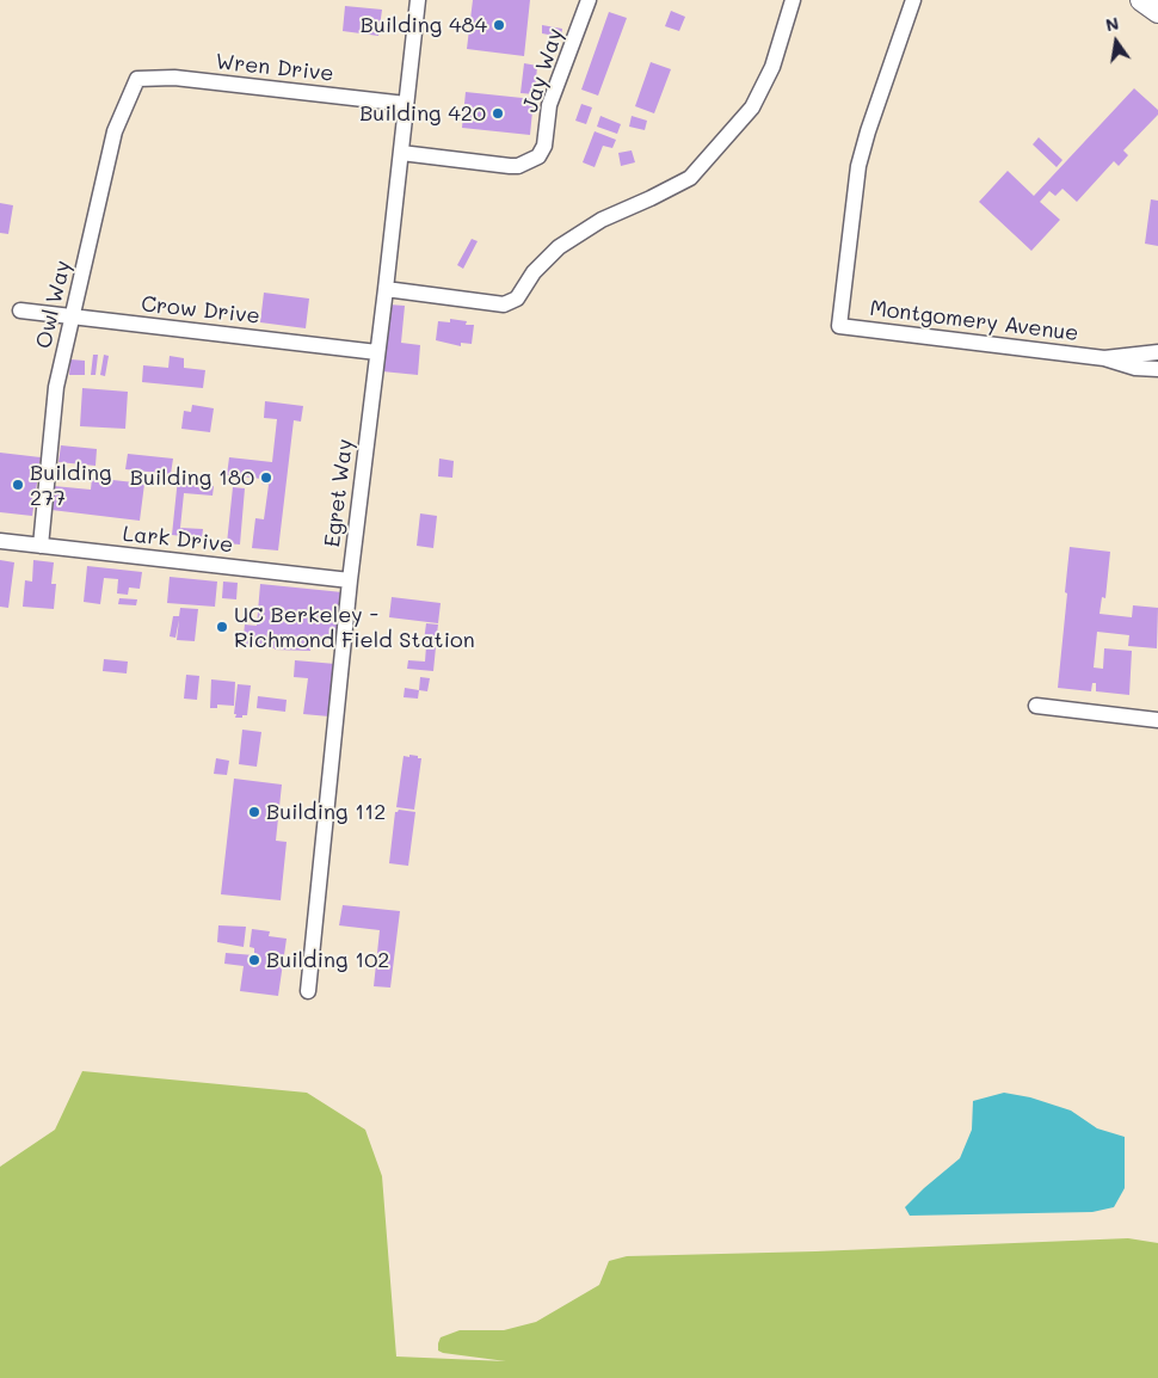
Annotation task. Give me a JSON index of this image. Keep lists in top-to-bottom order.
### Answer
{
  "streets": {
    "street": [
      "Wren Drive",
      "Jay Way",
      "Owl Way",
      "Crow Drive",
      "Montgomery Avenue",
      "Egret Way",
      "Lark Drive"
    ]
  },
  "crossings": [
    ["Wren Drive", "Owl Way"],
    ["Wren Drive", "Egret Way"],
    ["Jay Way", "Egret Way"],
    ["Owl Way", "Crow Drive"],
    ["Owl Way", "Lark Drive"],
    ["Crow Drive", "Egret Way"],
    ["Egret Way", "Lark Drive"]
  ],
  "places": [
    "Building 484",
    "Building 420",
    "Building 180",
    "Building 277",
    "UC Berkeley - Richmond Field Station",
    "Building 112",
    "Building 102"
  ],
  "north": "top"
}
